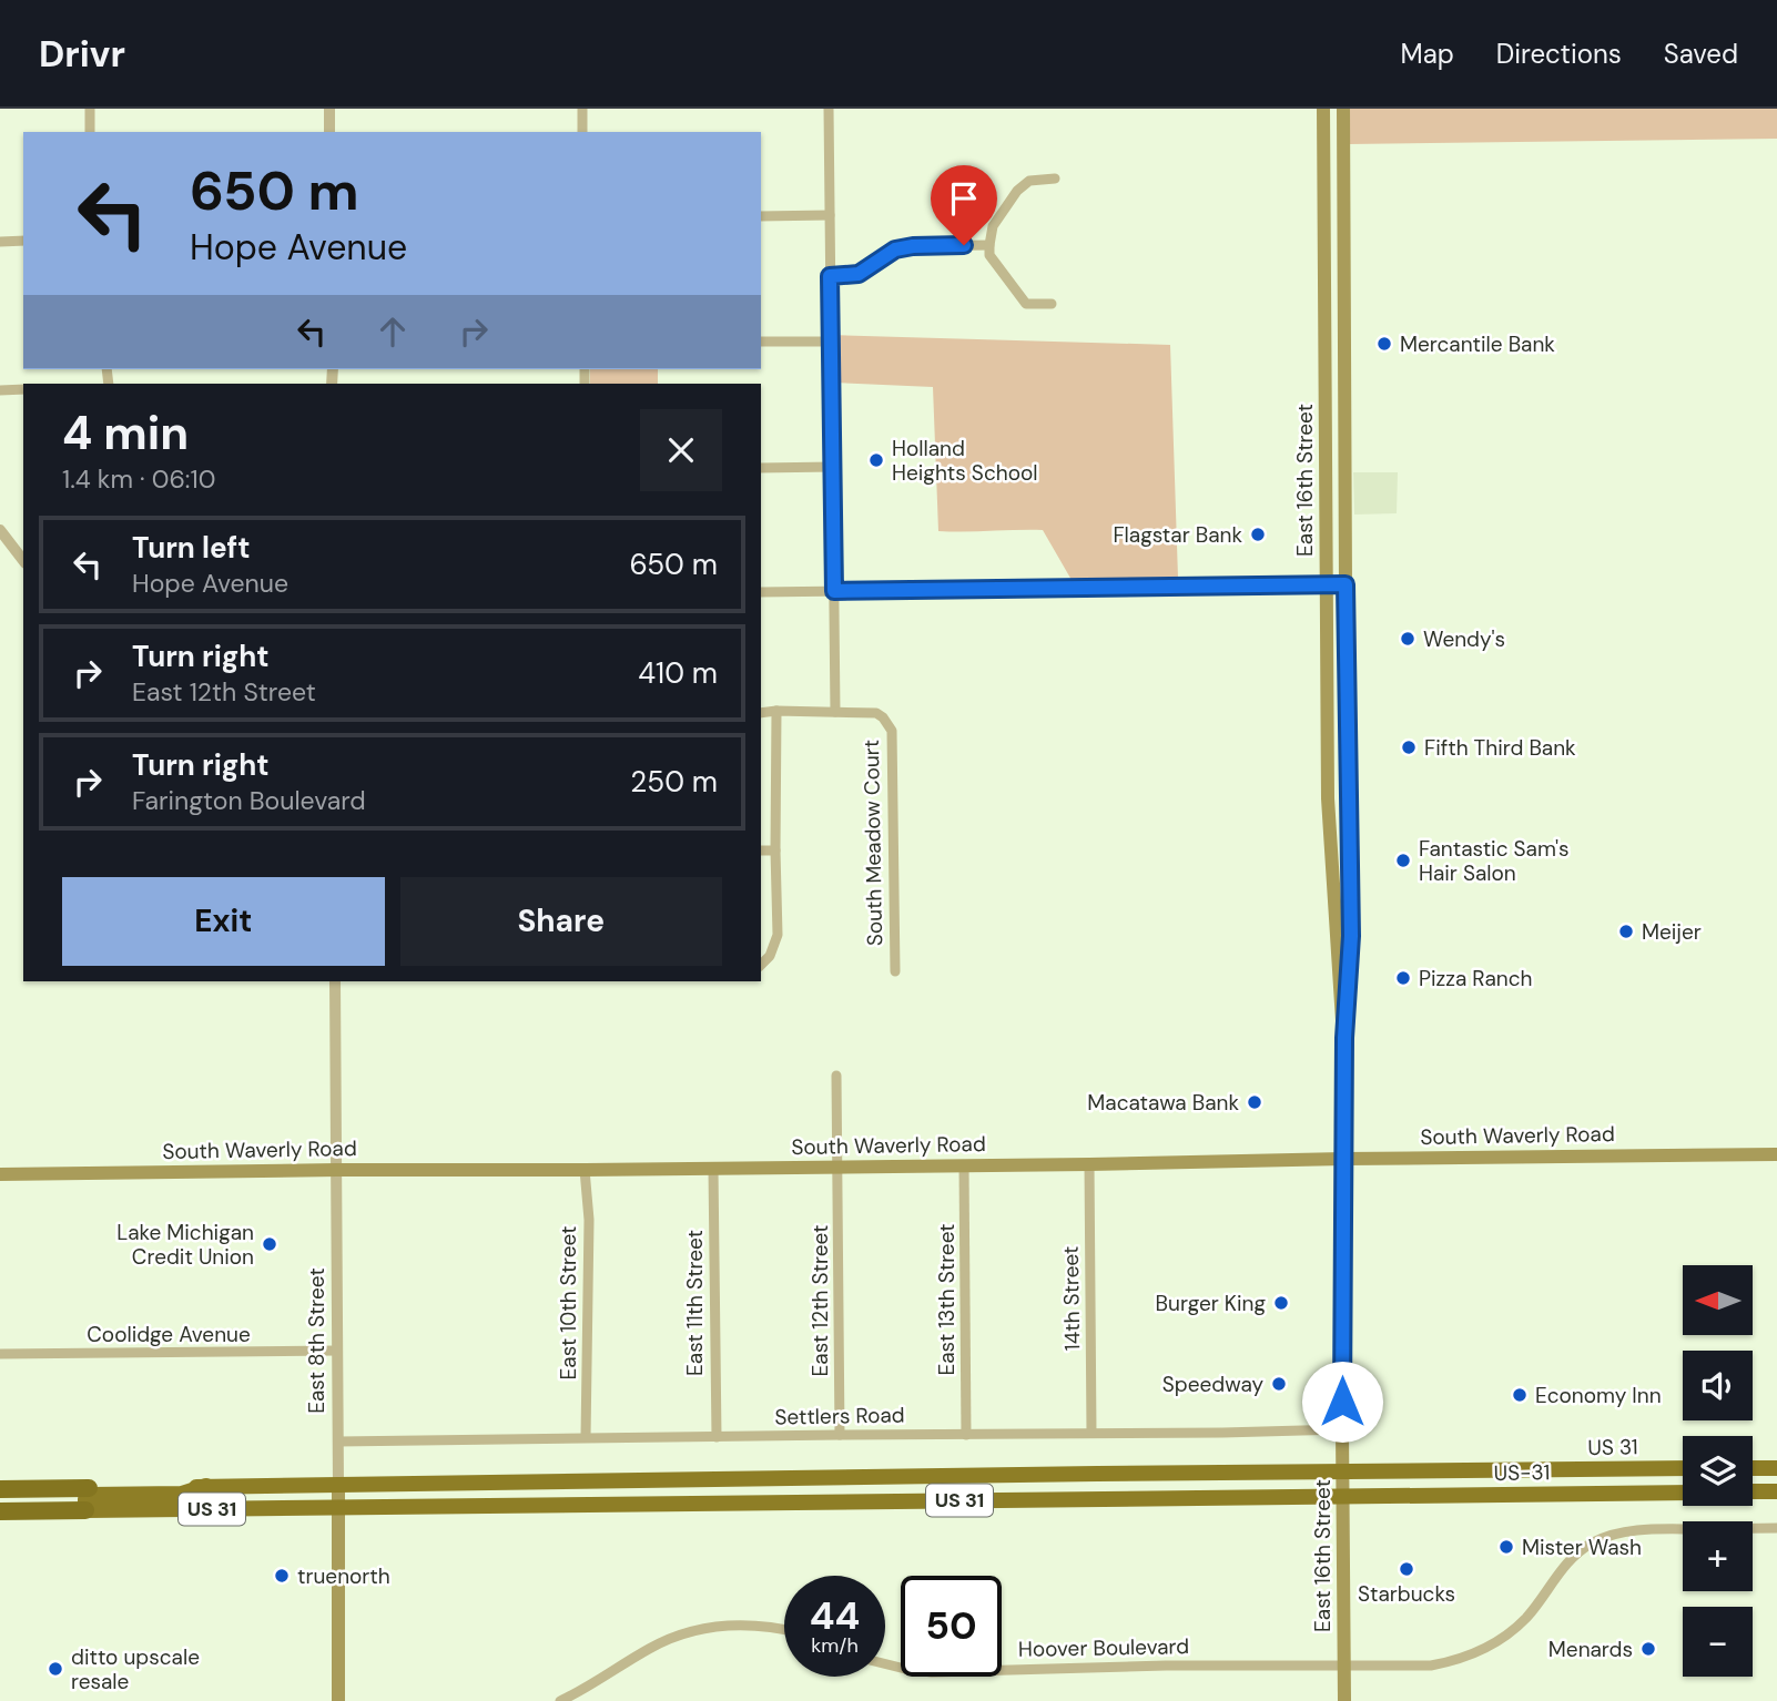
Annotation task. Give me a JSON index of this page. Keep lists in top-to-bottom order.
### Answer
{
  "streets": {
    "highway": ["US 31", "US-31"],
    "main road": ["East 16th Street", "South Waverly Road", "East 8th Street"],
    "street": [
      "South Meadow Court",
      "14th Street",
      "East 13th Street",
      "East 12th Street",
      "East 10th Street",
      "East 11th Street",
      "Coolidge Avenue",
      "Settlers Road",
      "Hoover Boulevard"
    ]
  },
  "crossings": [
    ["East 16th Street", "South Waverly Road"],
    ["East 16th Street", "Settlers Road"],
    ["East 16th Street", "US 31"],
    ["East 16th Street", "US-31"],
    ["East 16th Street", "Hoover Boulevard"],
    ["South Waverly Road", "14th Street"],
    ["South Waverly Road", "East 13th Street"],
    ["South Waverly Road", "East 12th Street"],
    ["South Waverly Road", "East 10th Street"],
    ["South Waverly Road", "East 11th Street"],
    ["South Waverly Road", "East 8th Street"],
    ["14th Street", "Settlers Road"],
    ["East 13th Street", "Settlers Road"],
    ["East 12th Street", "Settlers Road"],
    ["East 10th Street", "Settlers Road"],
    ["East 11th Street", "Settlers Road"],
    ["Coolidge Avenue", "East 8th Street"],
    ["East 8th Street", "Settlers Road"],
    ["East 8th Street", "US 31"],
    ["US 31", "US-31"]
  ],
  "places": [
    "Mercantile Bank",
    "Holland Heights School",
    "Flagstar Bank",
    "Wendy's",
    "Fifth Third Bank",
    "Fantastic Sam's Hair Salon",
    "Meijer",
    "Pizza Ranch",
    "Macatawa Bank",
    "Lake Michigan Credit Union",
    "Burger King",
    "Speedway",
    "Economy Inn",
    "Mister Wash",
    "Starbucks",
    "truenorth",
    "Menards",
    "ditto upscale resale"
  ],
  "north": "left",
  "page": {
    "header": "Drivr",
    "nav": ["Map", "Directions", "Saved"],
    "turn": ["650 m", "Hope Avenue"],
    "heading": ["4 min", "1.4 km · 06:10"],
    "list": [
      {
        "name": "Turn left",
        "note": "Hope Avenue",
        "value": "650 m"
      },
      {
        "name": "Turn right",
        "note": "East 12th Street",
        "value": "410 m"
      },
      {
        "name": "Turn right",
        "note": "Farington Boulevard",
        "value": "250 m"
      }
    ],
    "buttons": ["Exit", "Share"],
    "map_buttons": ["+", "−"],
    "speed": "44 km/h",
    "limit": "50"
  }
}
